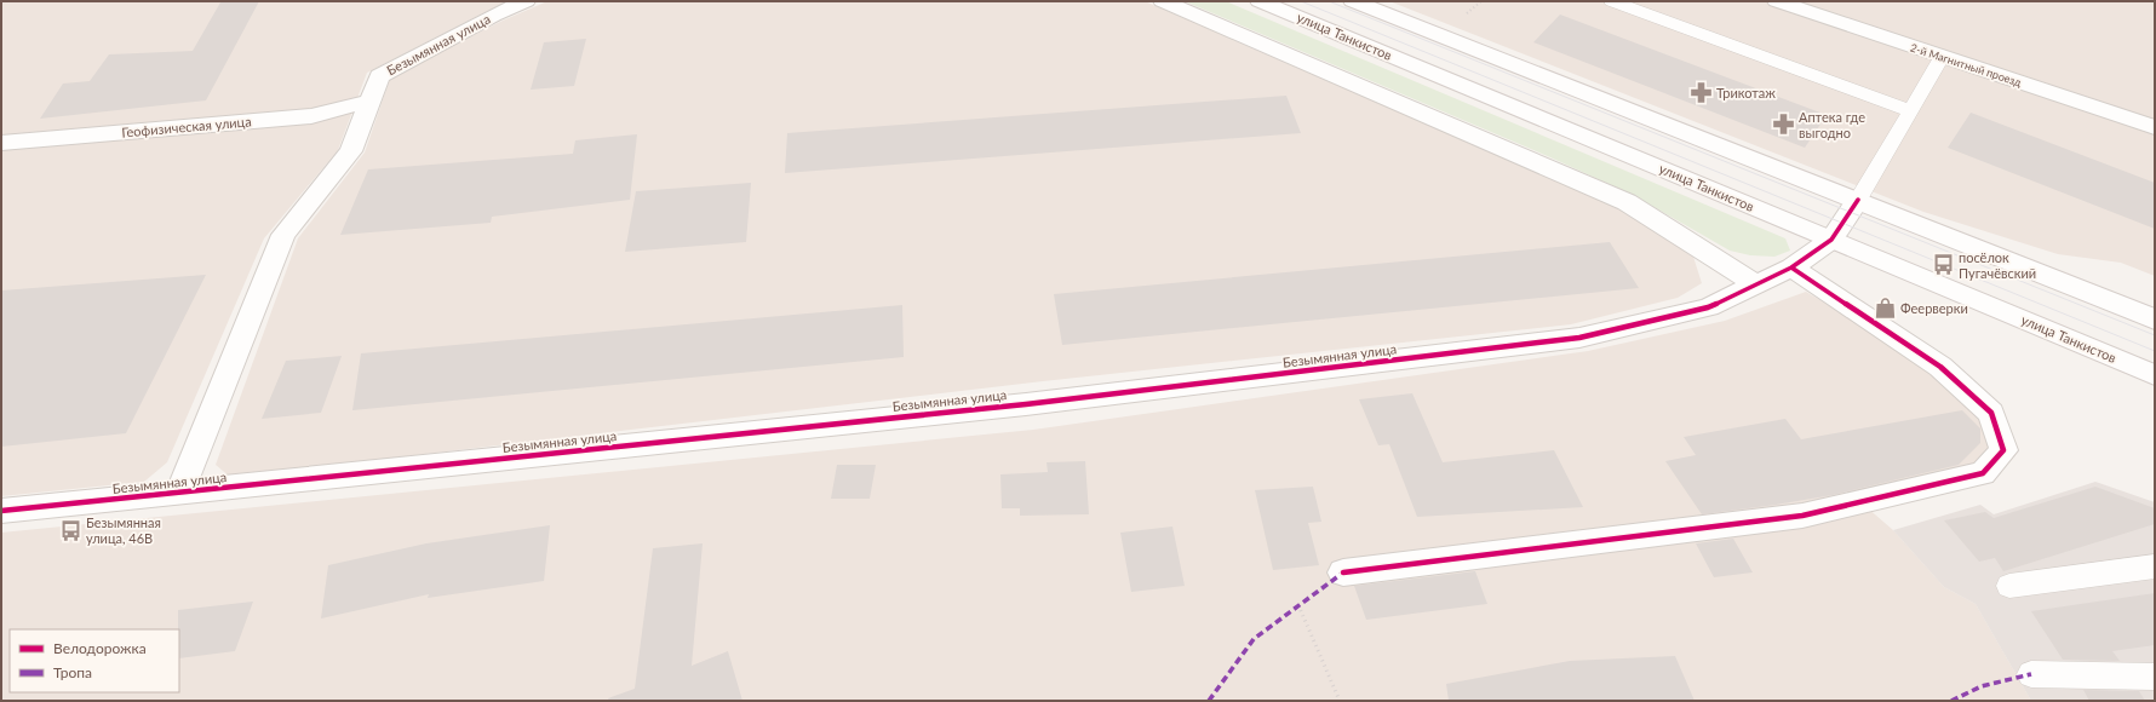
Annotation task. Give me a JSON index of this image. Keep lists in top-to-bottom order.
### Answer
{
  "streets": {
    "street": [
      "улица Танкистов",
      "Безымянная улица",
      "2-й Магнитный проезд",
      "Геофизическая улица"
    ]
  },
  "crossings": [
    ["улица Танкистов", "Безымянная улица"],
    ["Безымянная улица", "Геофизическая улица"]
  ],
  "places": {
    "pharmacy": ["Трикотаж", "Аптека где выгодно"],
    "bus stop": ["посёлок Пугачёвский", "Безымянная улица, 46В"],
    "shop": ["Феерверки"]
  },
  "legend": ["Велодорожка", "Тропа"]
}
